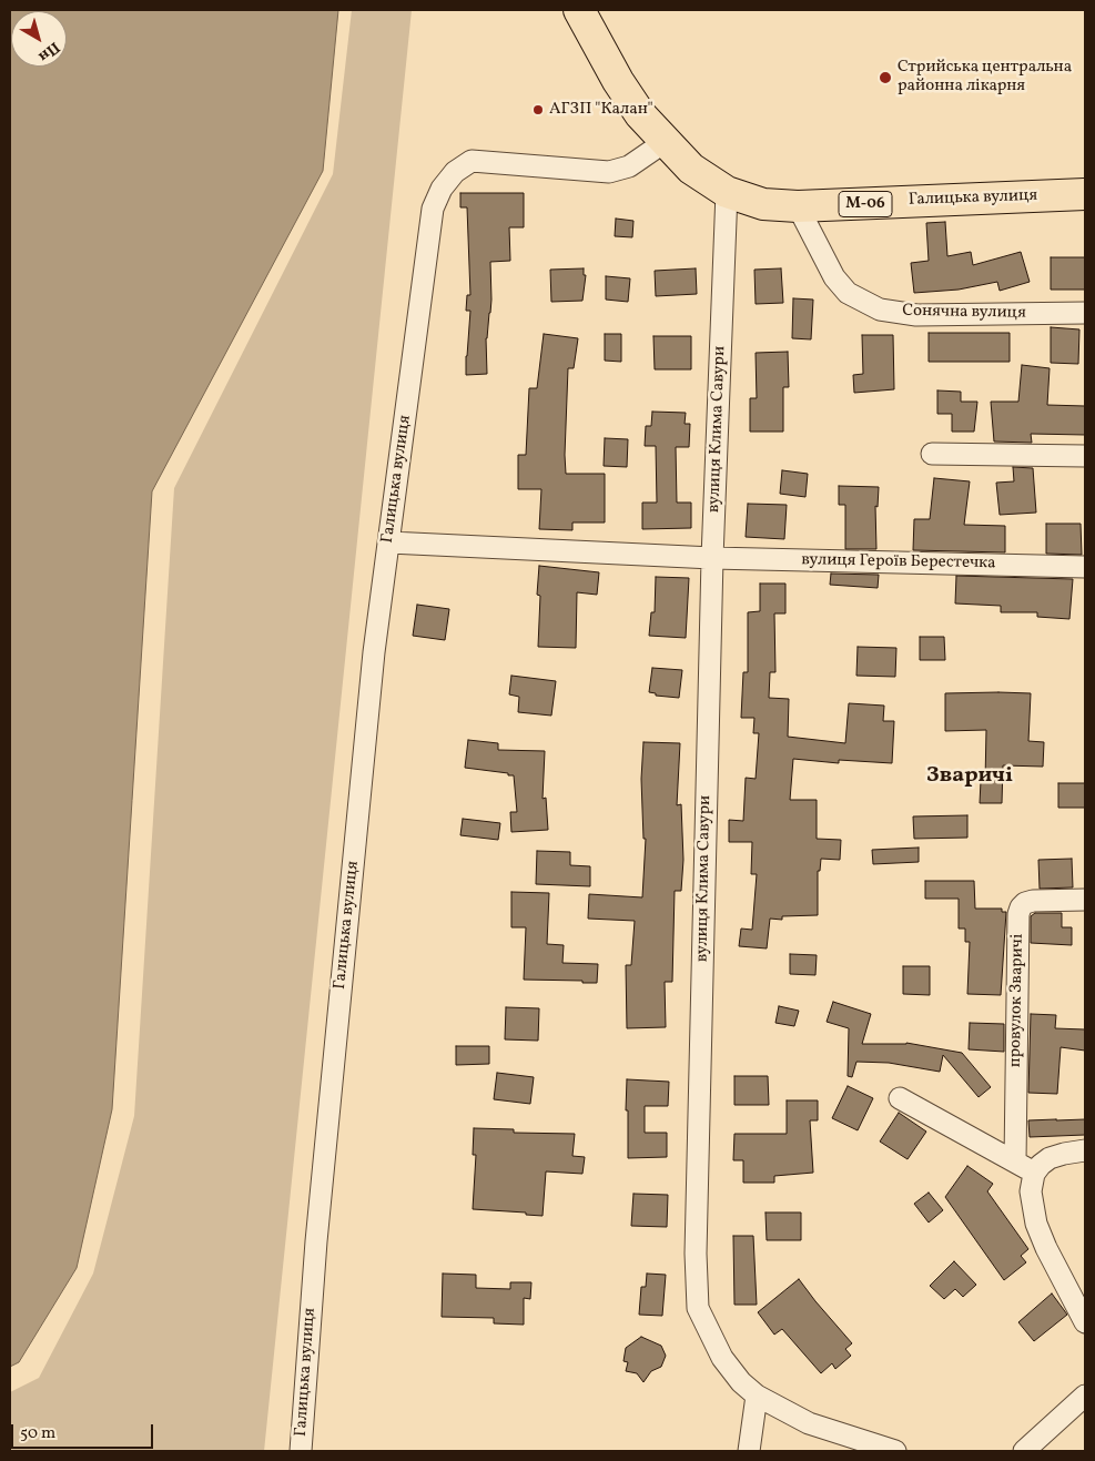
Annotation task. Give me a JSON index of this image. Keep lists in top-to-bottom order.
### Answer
{
  "streets": {
    "highway": ["Галицька вулиця", "М-06"],
    "street": [
      "Сонячна вулиця",
      "вулиця Клима Савури",
      "вулиця Героїв Берестечка",
      "провулок Зваричі"
    ]
  },
  "crossings": [
    ["Галицька вулиця", "М-06"],
    ["Галицька вулиця", "Сонячна вулиця"],
    ["Галицька вулиця", "вулиця Клима Савури"],
    ["Галицька вулиця", "вулиця Героїв Берестечка"],
    ["вулиця Клима Савури", "вулиця Героїв Берестечка"]
  ],
  "districts": ["Зваричі"],
  "places": ["Стрийська центральна районна лікарня", "АГЗП \"Калан\""],
  "scale_bar": "50 m",
  "north": "bottom right"
}
